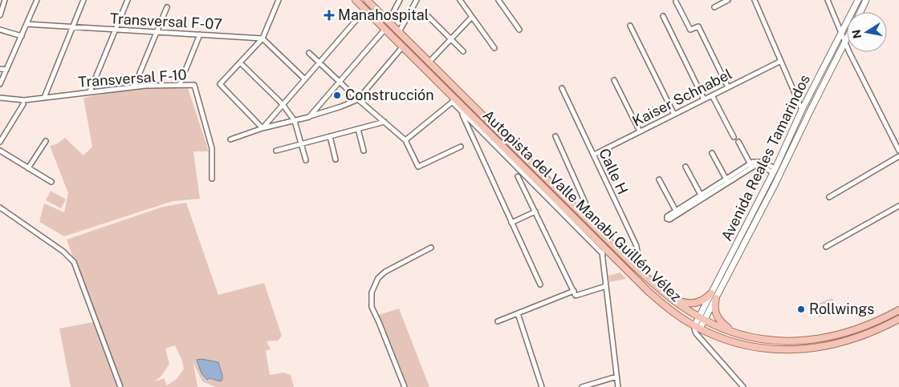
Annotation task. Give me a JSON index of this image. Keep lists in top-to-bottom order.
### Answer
{
  "streets": {
    "main road": ["Avenida Reales Tamarindos", "Autopista del Valle Manabí Guillén Vélez"],
    "street": [
      "Transversal F-07",
      "Transversal F-10",
      "Kaiser Schnabel",
      "Calle H"
    ]
  },
  "crossings": [
    ["Kaiser Schnabel", "Calle H"],
    ["Avenida Reales Tamarindos", "Autopista del Valle Manabí Guillén Vélez"],
    ["Calle H", "Autopista del Valle Manabí Guillén Vélez"]
  ],
  "places": {
    "health": ["Manahospital"],
    "other": ["Construcción", "Rollwings"]
  },
  "north": "left"
}
